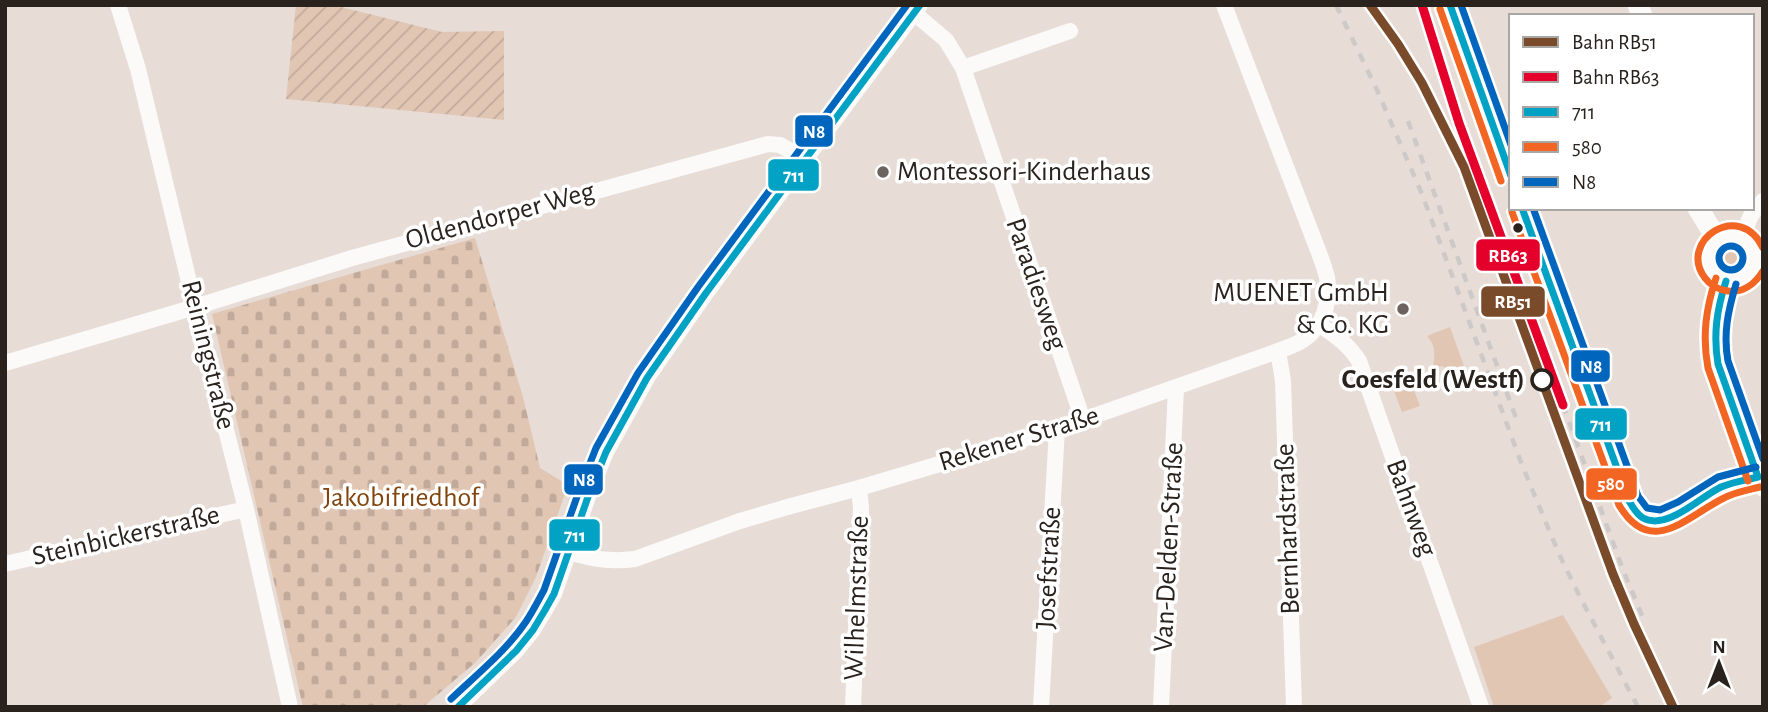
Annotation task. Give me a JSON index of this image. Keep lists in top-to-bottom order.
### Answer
{
  "streets": {
    "street": [
      "Oldendorper Weg",
      "Paradiesweg",
      "Reiningstraße",
      "Rekener Straße",
      "Bahnweg",
      "Bernhardstraße",
      "Steinbickerstraße",
      "Van-Delden-Straße",
      "Josefstraße",
      "Wilhelmstraße"
    ]
  },
  "crossings": [
    ["Oldendorper Weg", "Reiningstraße"],
    ["Paradiesweg", "Rekener Straße"],
    ["Reiningstraße", "Steinbickerstraße"],
    ["Rekener Straße", "Bahnweg"],
    ["Rekener Straße", "Bernhardstraße"],
    ["Rekener Straße", "Van-Delden-Straße"],
    ["Rekener Straße", "Josefstraße"],
    ["Rekener Straße", "Wilhelmstraße"]
  ],
  "parks": ["Jakobifriedhof"],
  "places": ["Montessori-Kinderhaus", "MUENET GmbH & Co. KG", "Coesfeld (Westf)"],
  "lines": [
    "rail line RB51",
    "rail line RB63",
    "transit line 711",
    "transit line N8",
    "transit line 580"
  ],
  "legend": [
    "Bahn RB51",
    "Bahn RB63",
    "711",
    "580",
    "N8"
  ],
  "north": "top"
}
